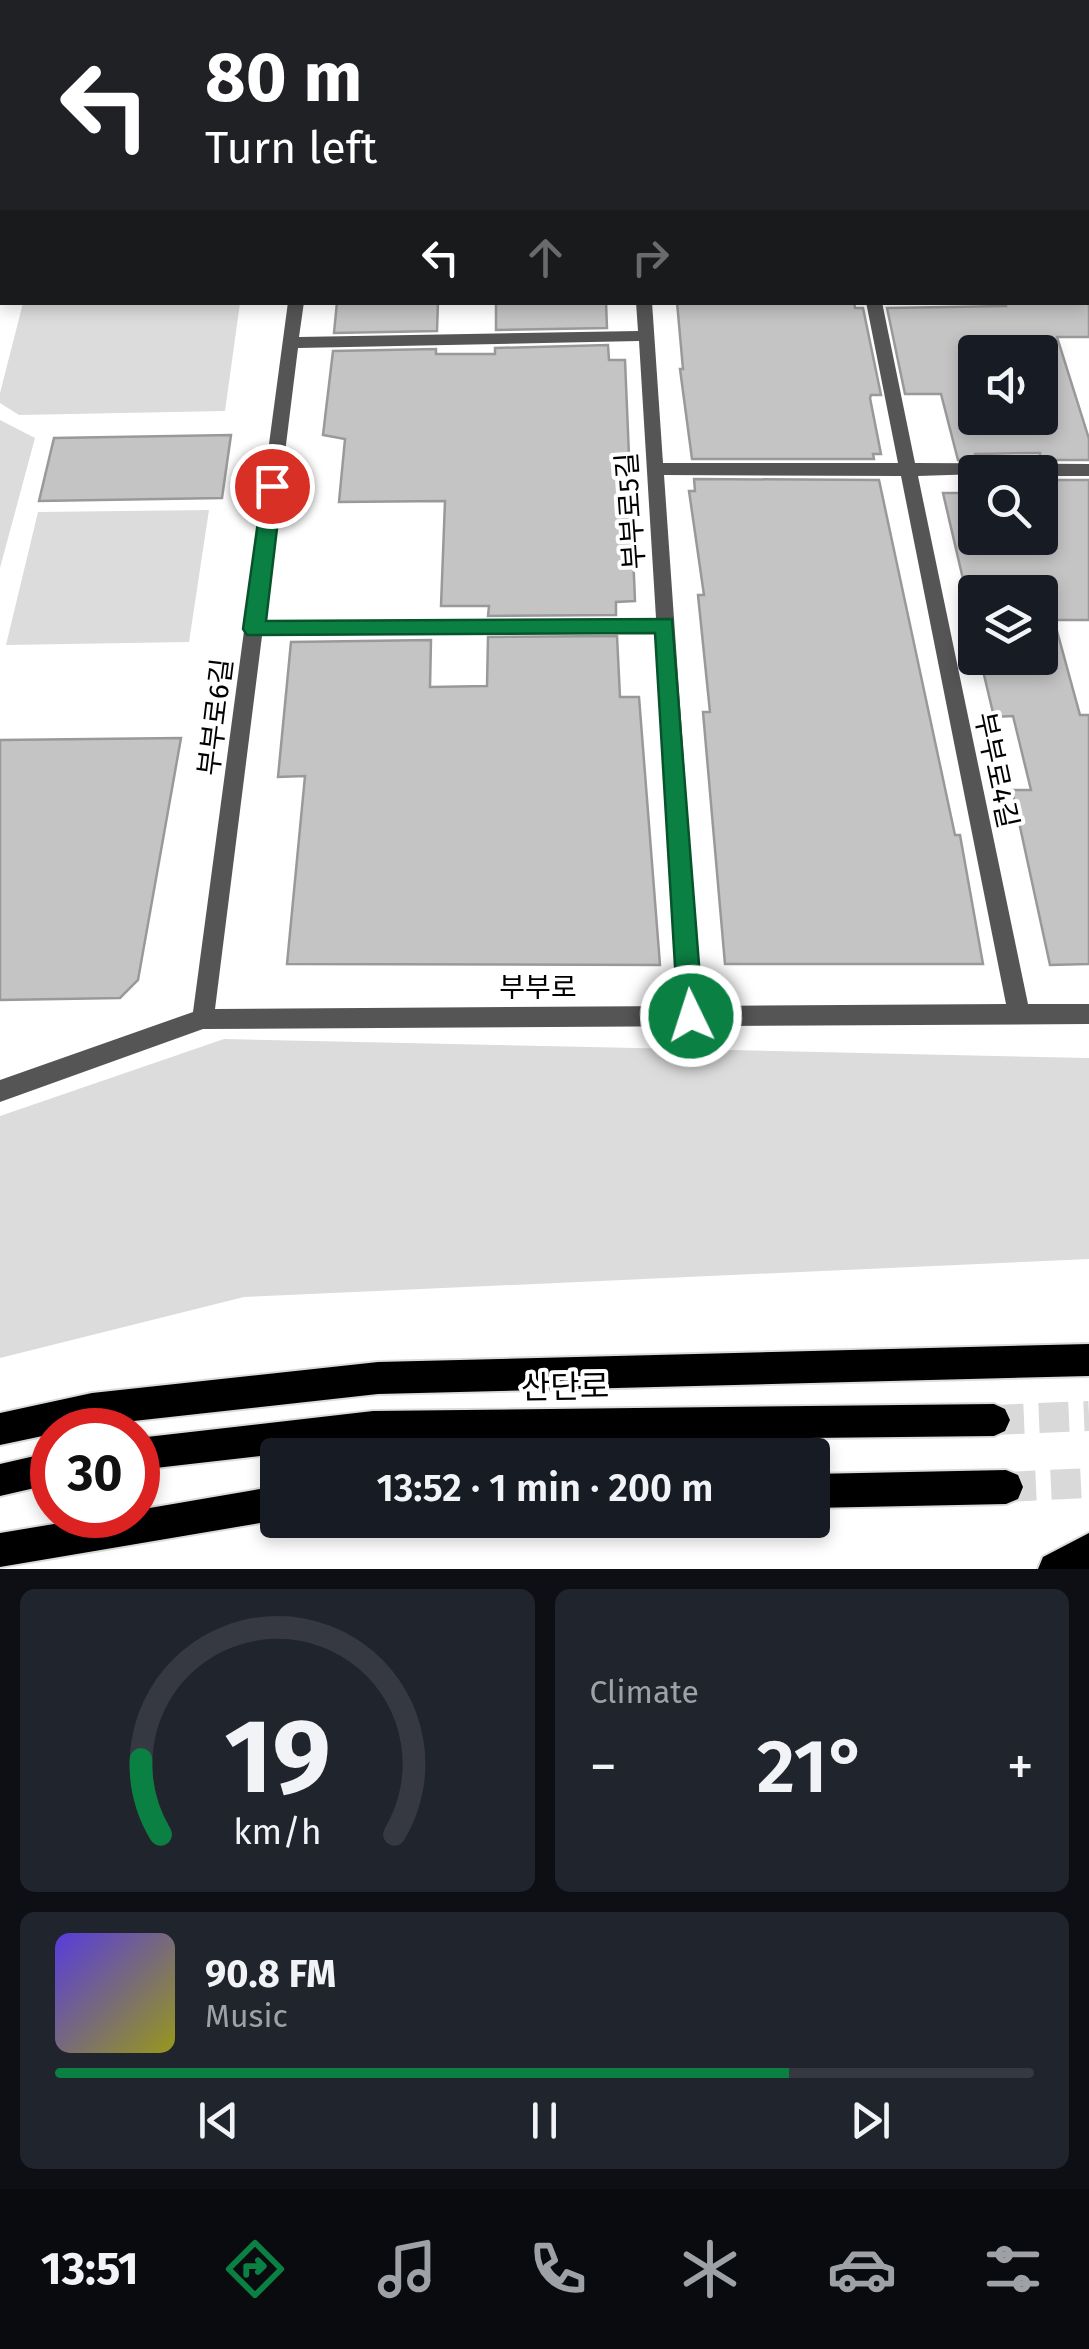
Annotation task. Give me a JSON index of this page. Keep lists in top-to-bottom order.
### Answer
{
  "streets": {
    "main road": ["산단로"],
    "street": [
      "부부로5길",
      "부부로6길",
      "부부로4길",
      "부부로"
    ]
  },
  "crossings": [
    ["부부로5길", "부부로"],
    ["부부로6길", "부부로"],
    ["부부로4길", "부부로"]
  ],
  "page": {
    "turn": ["80 m", "Turn left"],
    "limit": "30",
    "trip": "13:52 · 1 min · 200 m",
    "tile": "Climate",
    "heat": ["−", "21°", "+"],
    "song": ["90.8 FM", "Music"],
    "tabs": "13:51",
    "gauge": ["19", "km/h"]
  }
}
